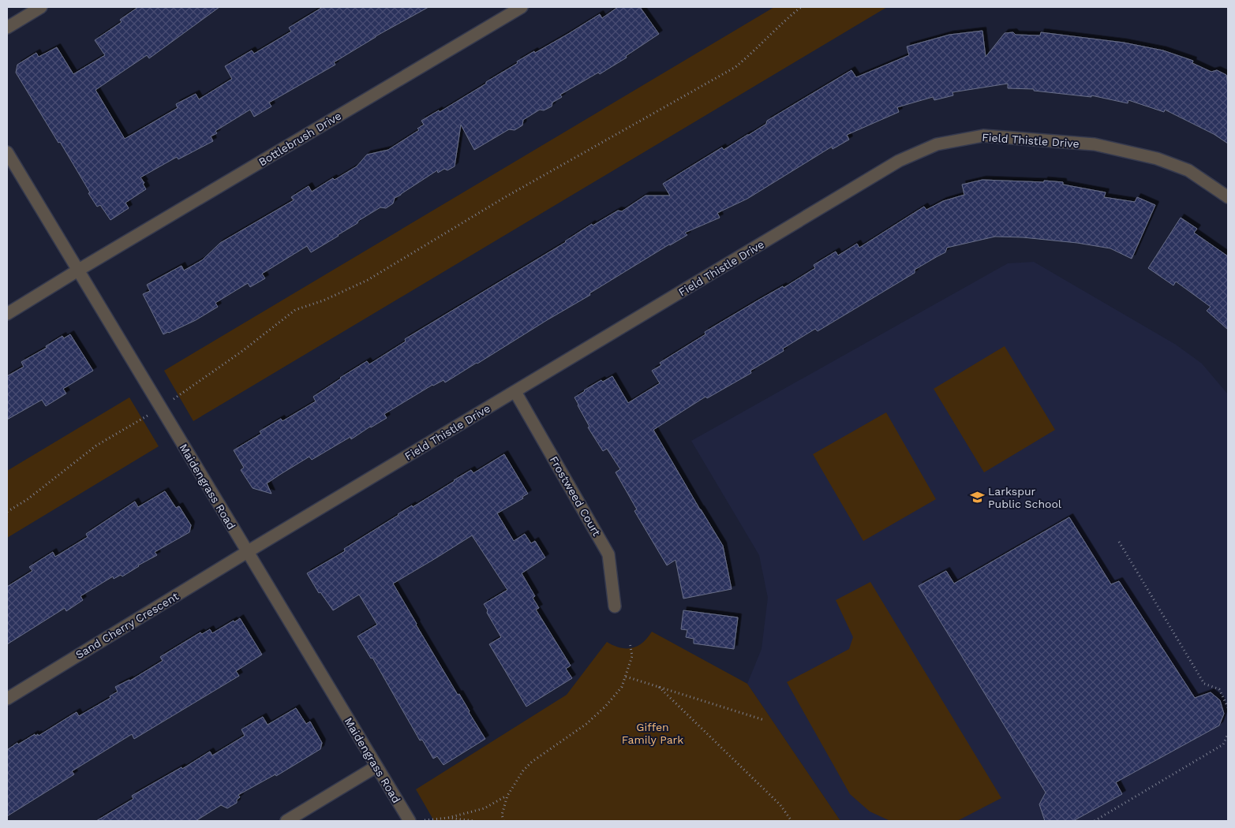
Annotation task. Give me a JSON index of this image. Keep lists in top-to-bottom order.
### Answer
{
  "streets": {
    "street": [
      "Bottlebrush Drive",
      "Field Thistle Drive",
      "Maidengrass Road",
      "Frostweed Court",
      "Sand Cherry Crescent"
    ]
  },
  "crossings": [
    ["Bottlebrush Drive", "Maidengrass Road"],
    ["Field Thistle Drive", "Maidengrass Road"],
    ["Field Thistle Drive", "Frostweed Court"],
    ["Field Thistle Drive", "Sand Cherry Crescent"],
    ["Maidengrass Road", "Sand Cherry Crescent"]
  ],
  "parks": ["Giffen Family Park"],
  "places": {
    "school or university": ["Larkspur Public School"]
  }
}
